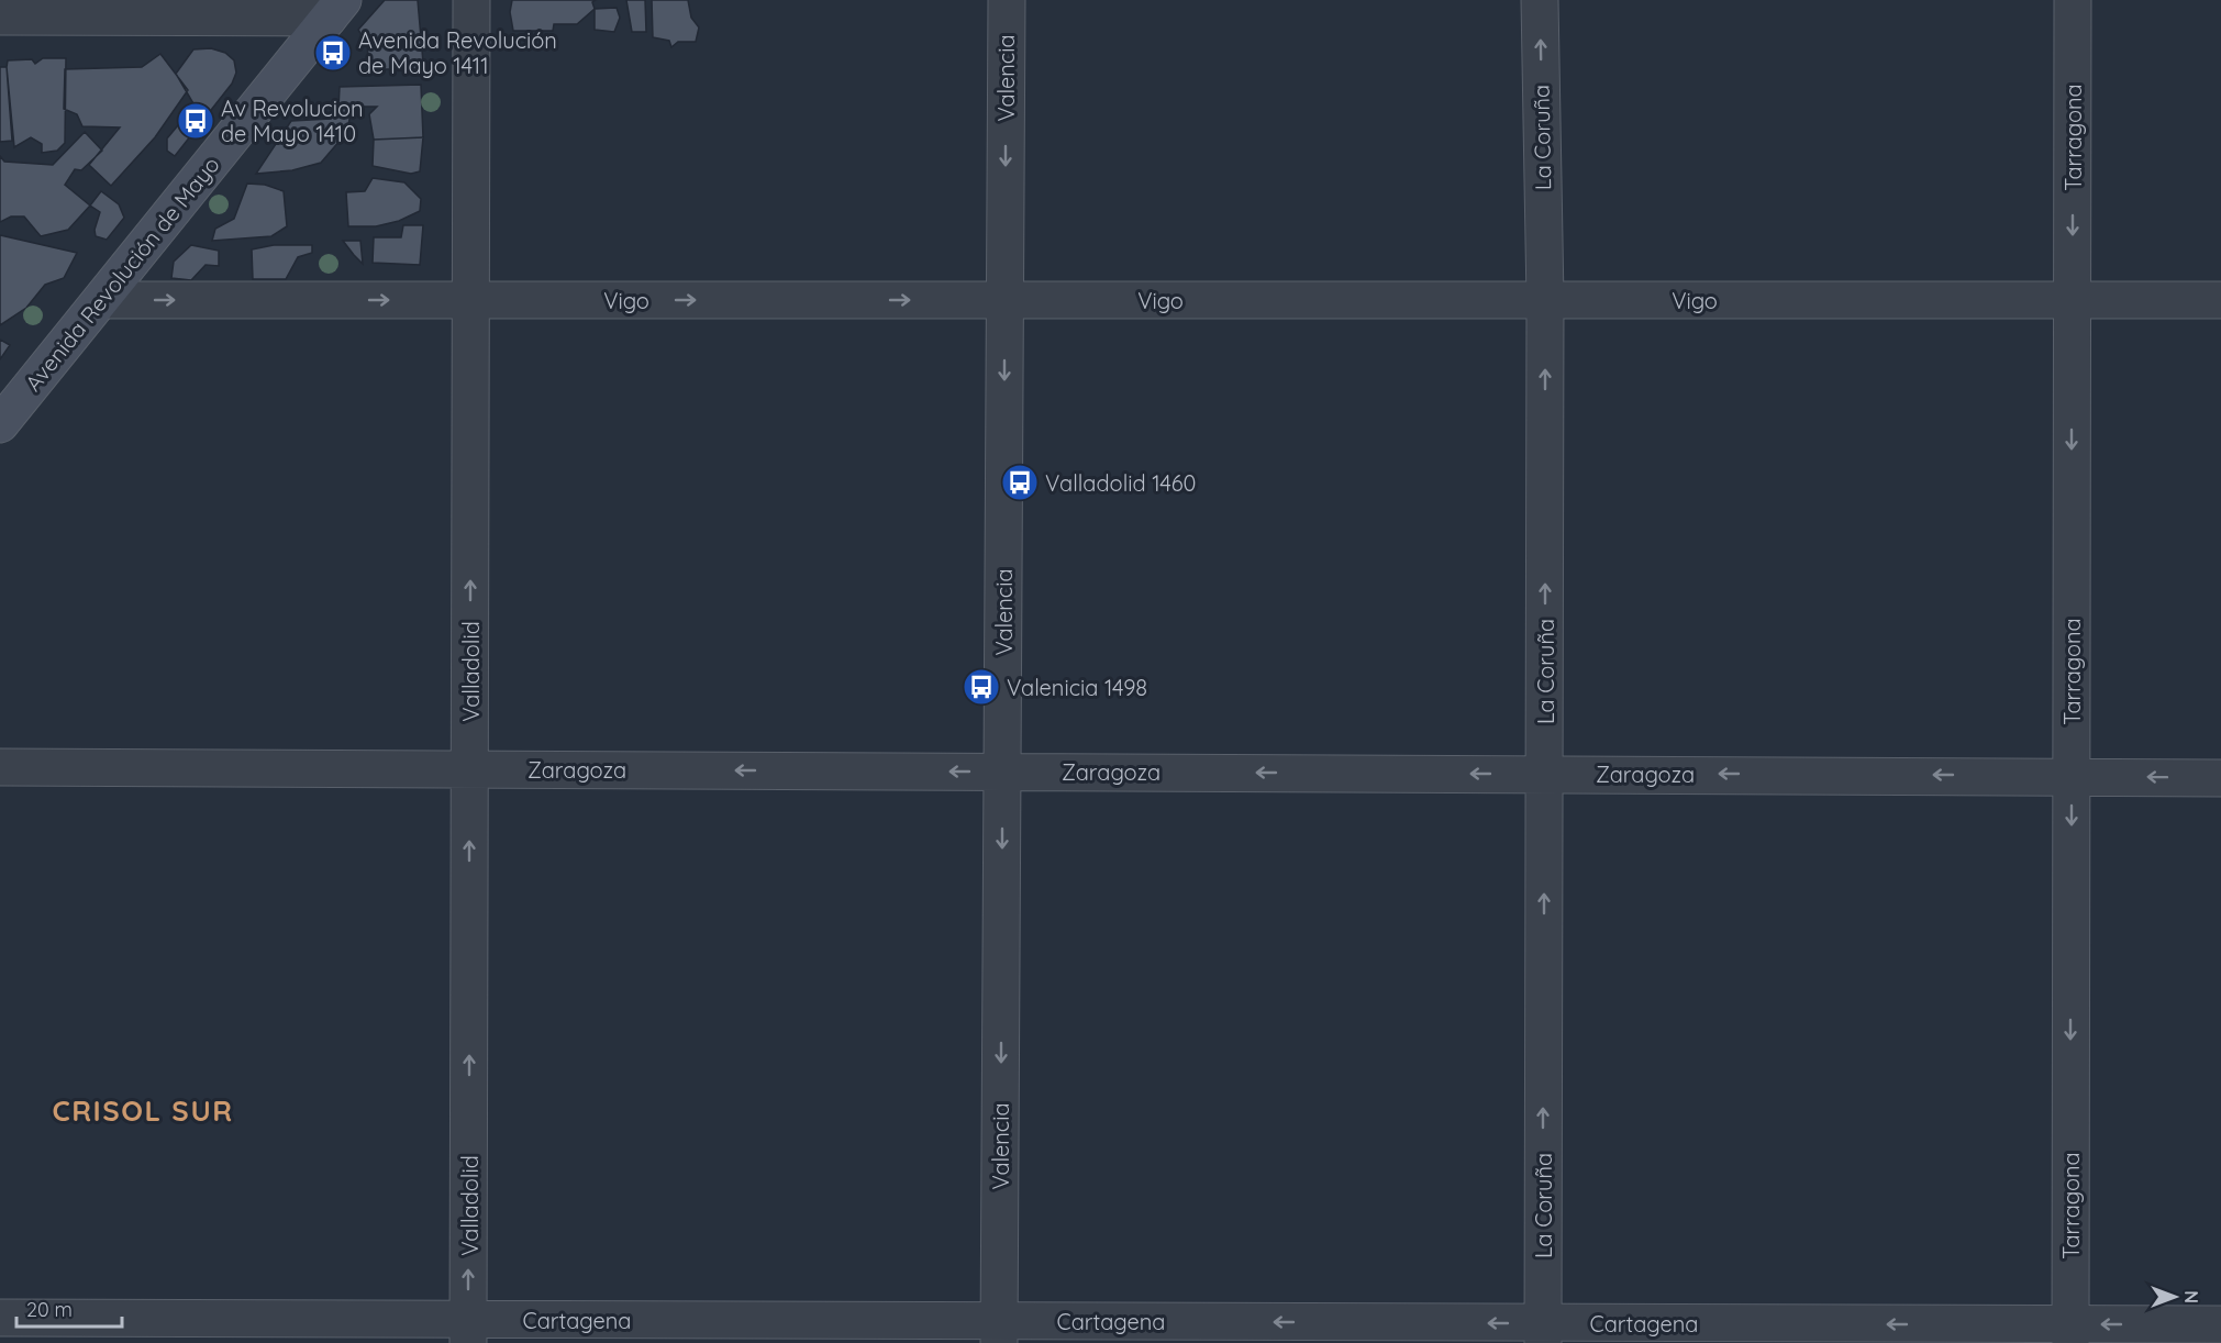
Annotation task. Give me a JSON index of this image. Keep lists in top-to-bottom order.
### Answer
{
  "streets": {
    "main road": ["Avenida Revolución de Mayo"],
    "street": [
      "Valencia",
      "La Coruña",
      "Tarragona",
      "Vigo",
      "Valladolid",
      "Zaragoza",
      "Cartagena"
    ]
  },
  "crossings": [
    ["Valencia", "Vigo"],
    ["Valencia", "Zaragoza"],
    ["Valencia", "Cartagena"],
    ["La Coruña", "Vigo"],
    ["La Coruña", "Zaragoza"],
    ["La Coruña", "Cartagena"],
    ["Tarragona", "Vigo"],
    ["Tarragona", "Zaragoza"],
    ["Tarragona", "Cartagena"],
    ["Avenida Revolución de Mayo", "Vigo"],
    ["Vigo", "Valladolid"],
    ["Valladolid", "Zaragoza"],
    ["Valladolid", "Cartagena"]
  ],
  "one_way": [
    "Valencia",
    "La Coruña",
    "Tarragona",
    "Vigo",
    "Valladolid",
    "Zaragoza",
    "Cartagena"
  ],
  "districts": ["CRISOL SUR"],
  "places": {
    "bus stop": [
      "Avenida Revolución de Mayo 1411",
      "Av Revolucion de Mayo 1410",
      "Valladolid 1460",
      "Valenicia 1498"
    ]
  },
  "scale_bar": "20 m",
  "north": "right"
}
